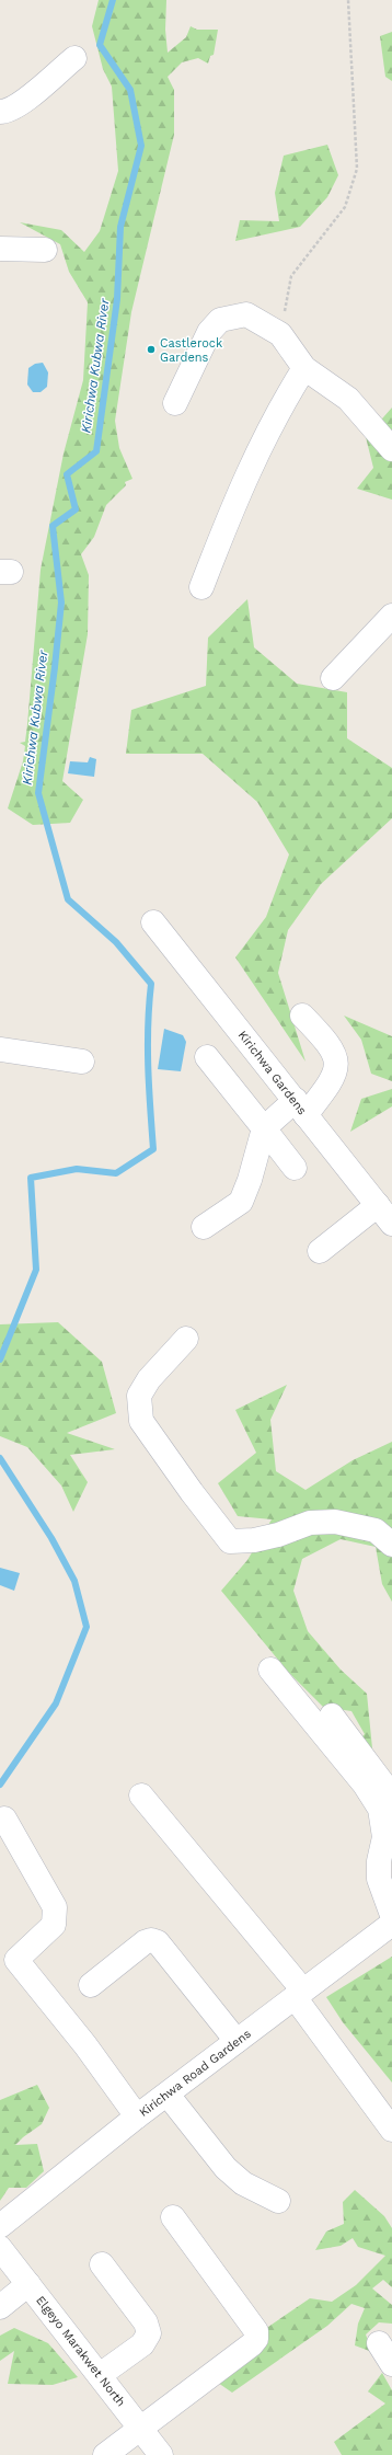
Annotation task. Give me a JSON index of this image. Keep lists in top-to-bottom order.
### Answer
{
  "streets": {
    "street": ["Kirichwa Gardens", "Kirichwa Road Gardens", "Elgeyo Marakwet North"]
  },
  "water": ["Kirichwa Kubwa River"],
  "places": ["Castlerock Gardens"]
}
